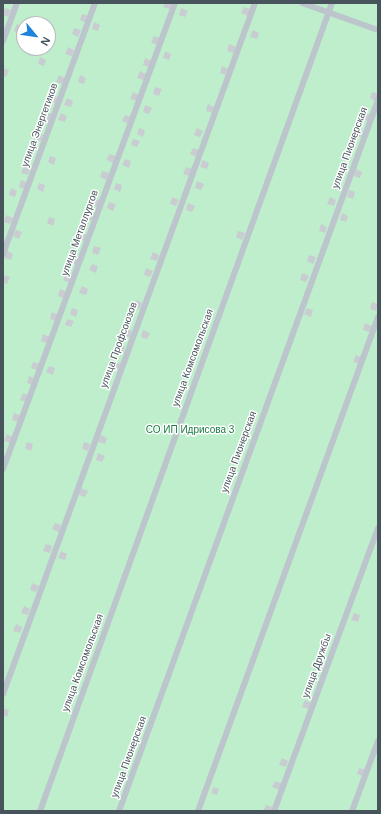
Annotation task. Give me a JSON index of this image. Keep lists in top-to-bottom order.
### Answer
{
  "streets": {
    "street": [
      "улица Энергетиков",
      "улица Пионерская",
      "улица Металлургов",
      "улица Профсоюзов",
      "улица Комсомольская",
      "улица Дружбы"
    ]
  },
  "parks": ["СО ИП Идрисова 3"],
  "north": "bottom right"
}
